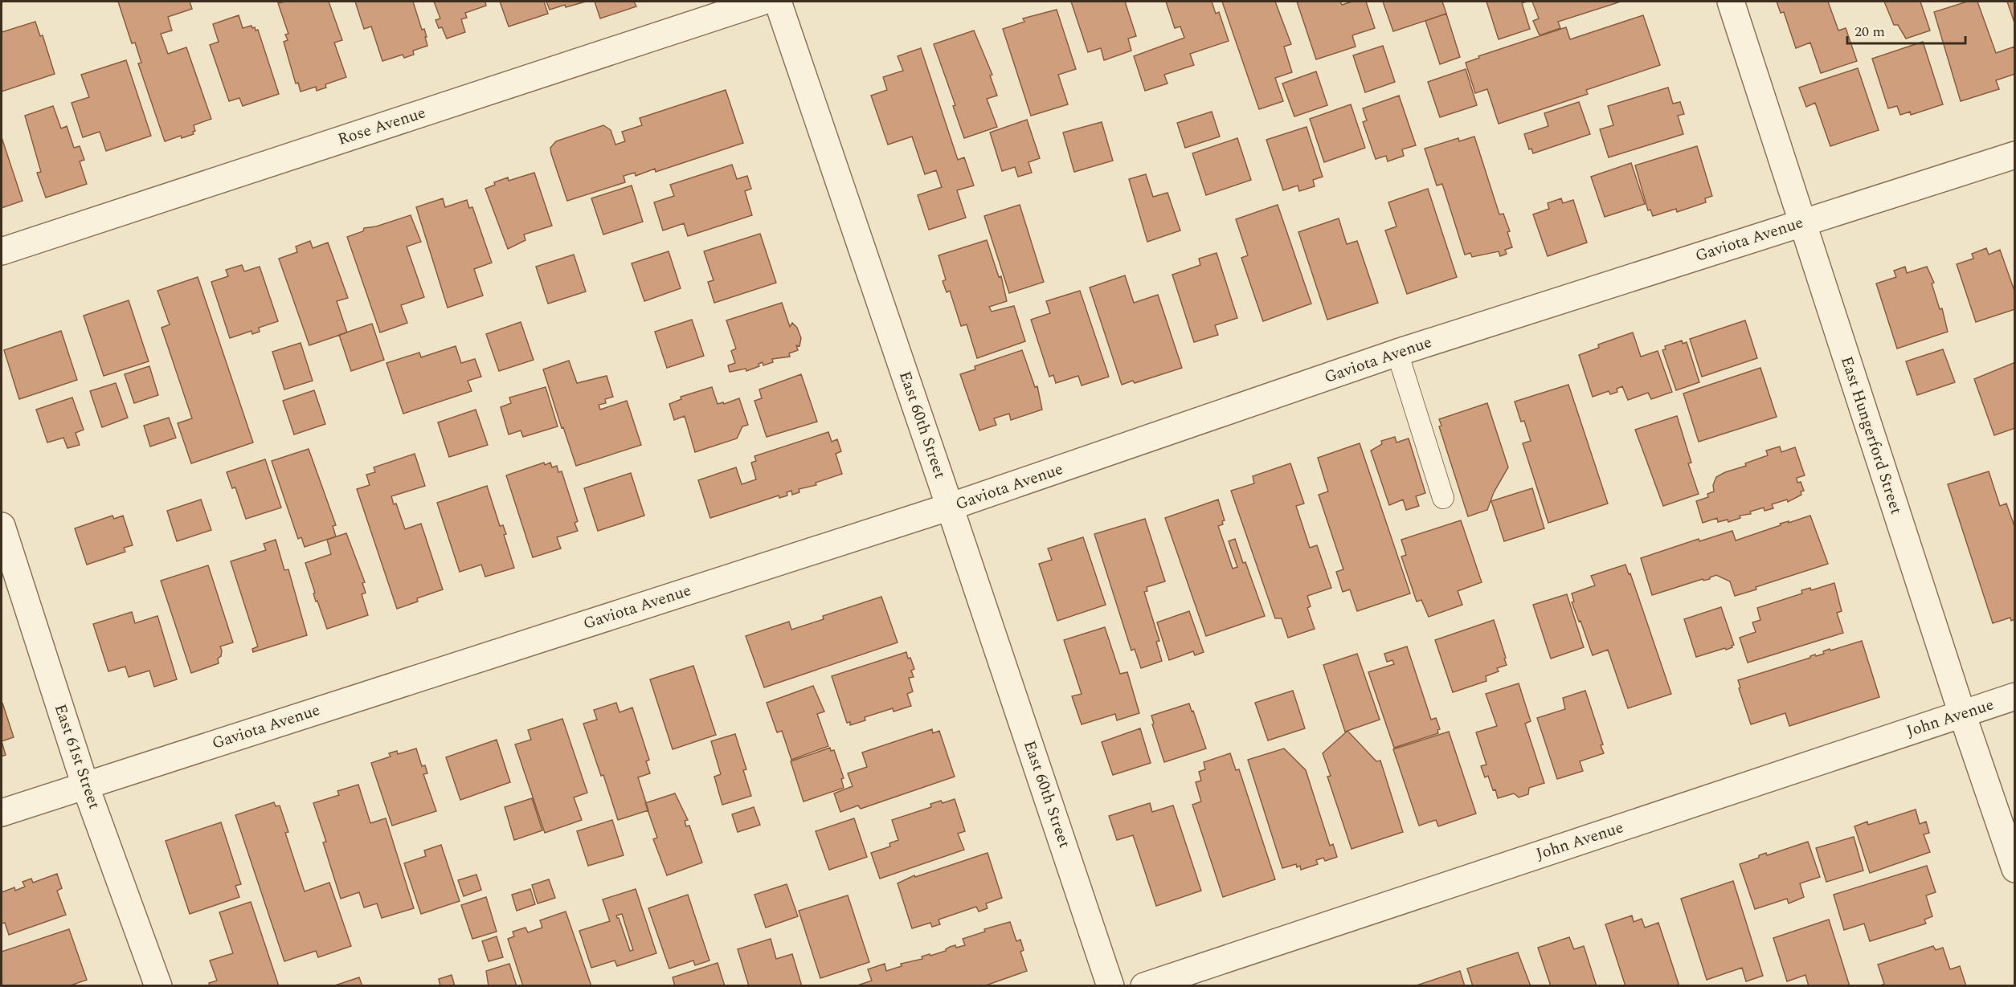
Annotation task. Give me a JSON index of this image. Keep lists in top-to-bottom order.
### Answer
{
  "streets": {
    "street": [
      "Rose Avenue",
      "Gaviota Avenue",
      "East 60th Street",
      "East Hungerford Street",
      "John Avenue",
      "East 61st Street"
    ]
  },
  "crossings": [
    ["Gaviota Avenue", "East 60th Street"],
    ["Gaviota Avenue", "East Hungerford Street"],
    ["Gaviota Avenue", "East 61st Street"],
    ["East Hungerford Street", "John Avenue"]
  ],
  "scale_bar": "20 m"
}
